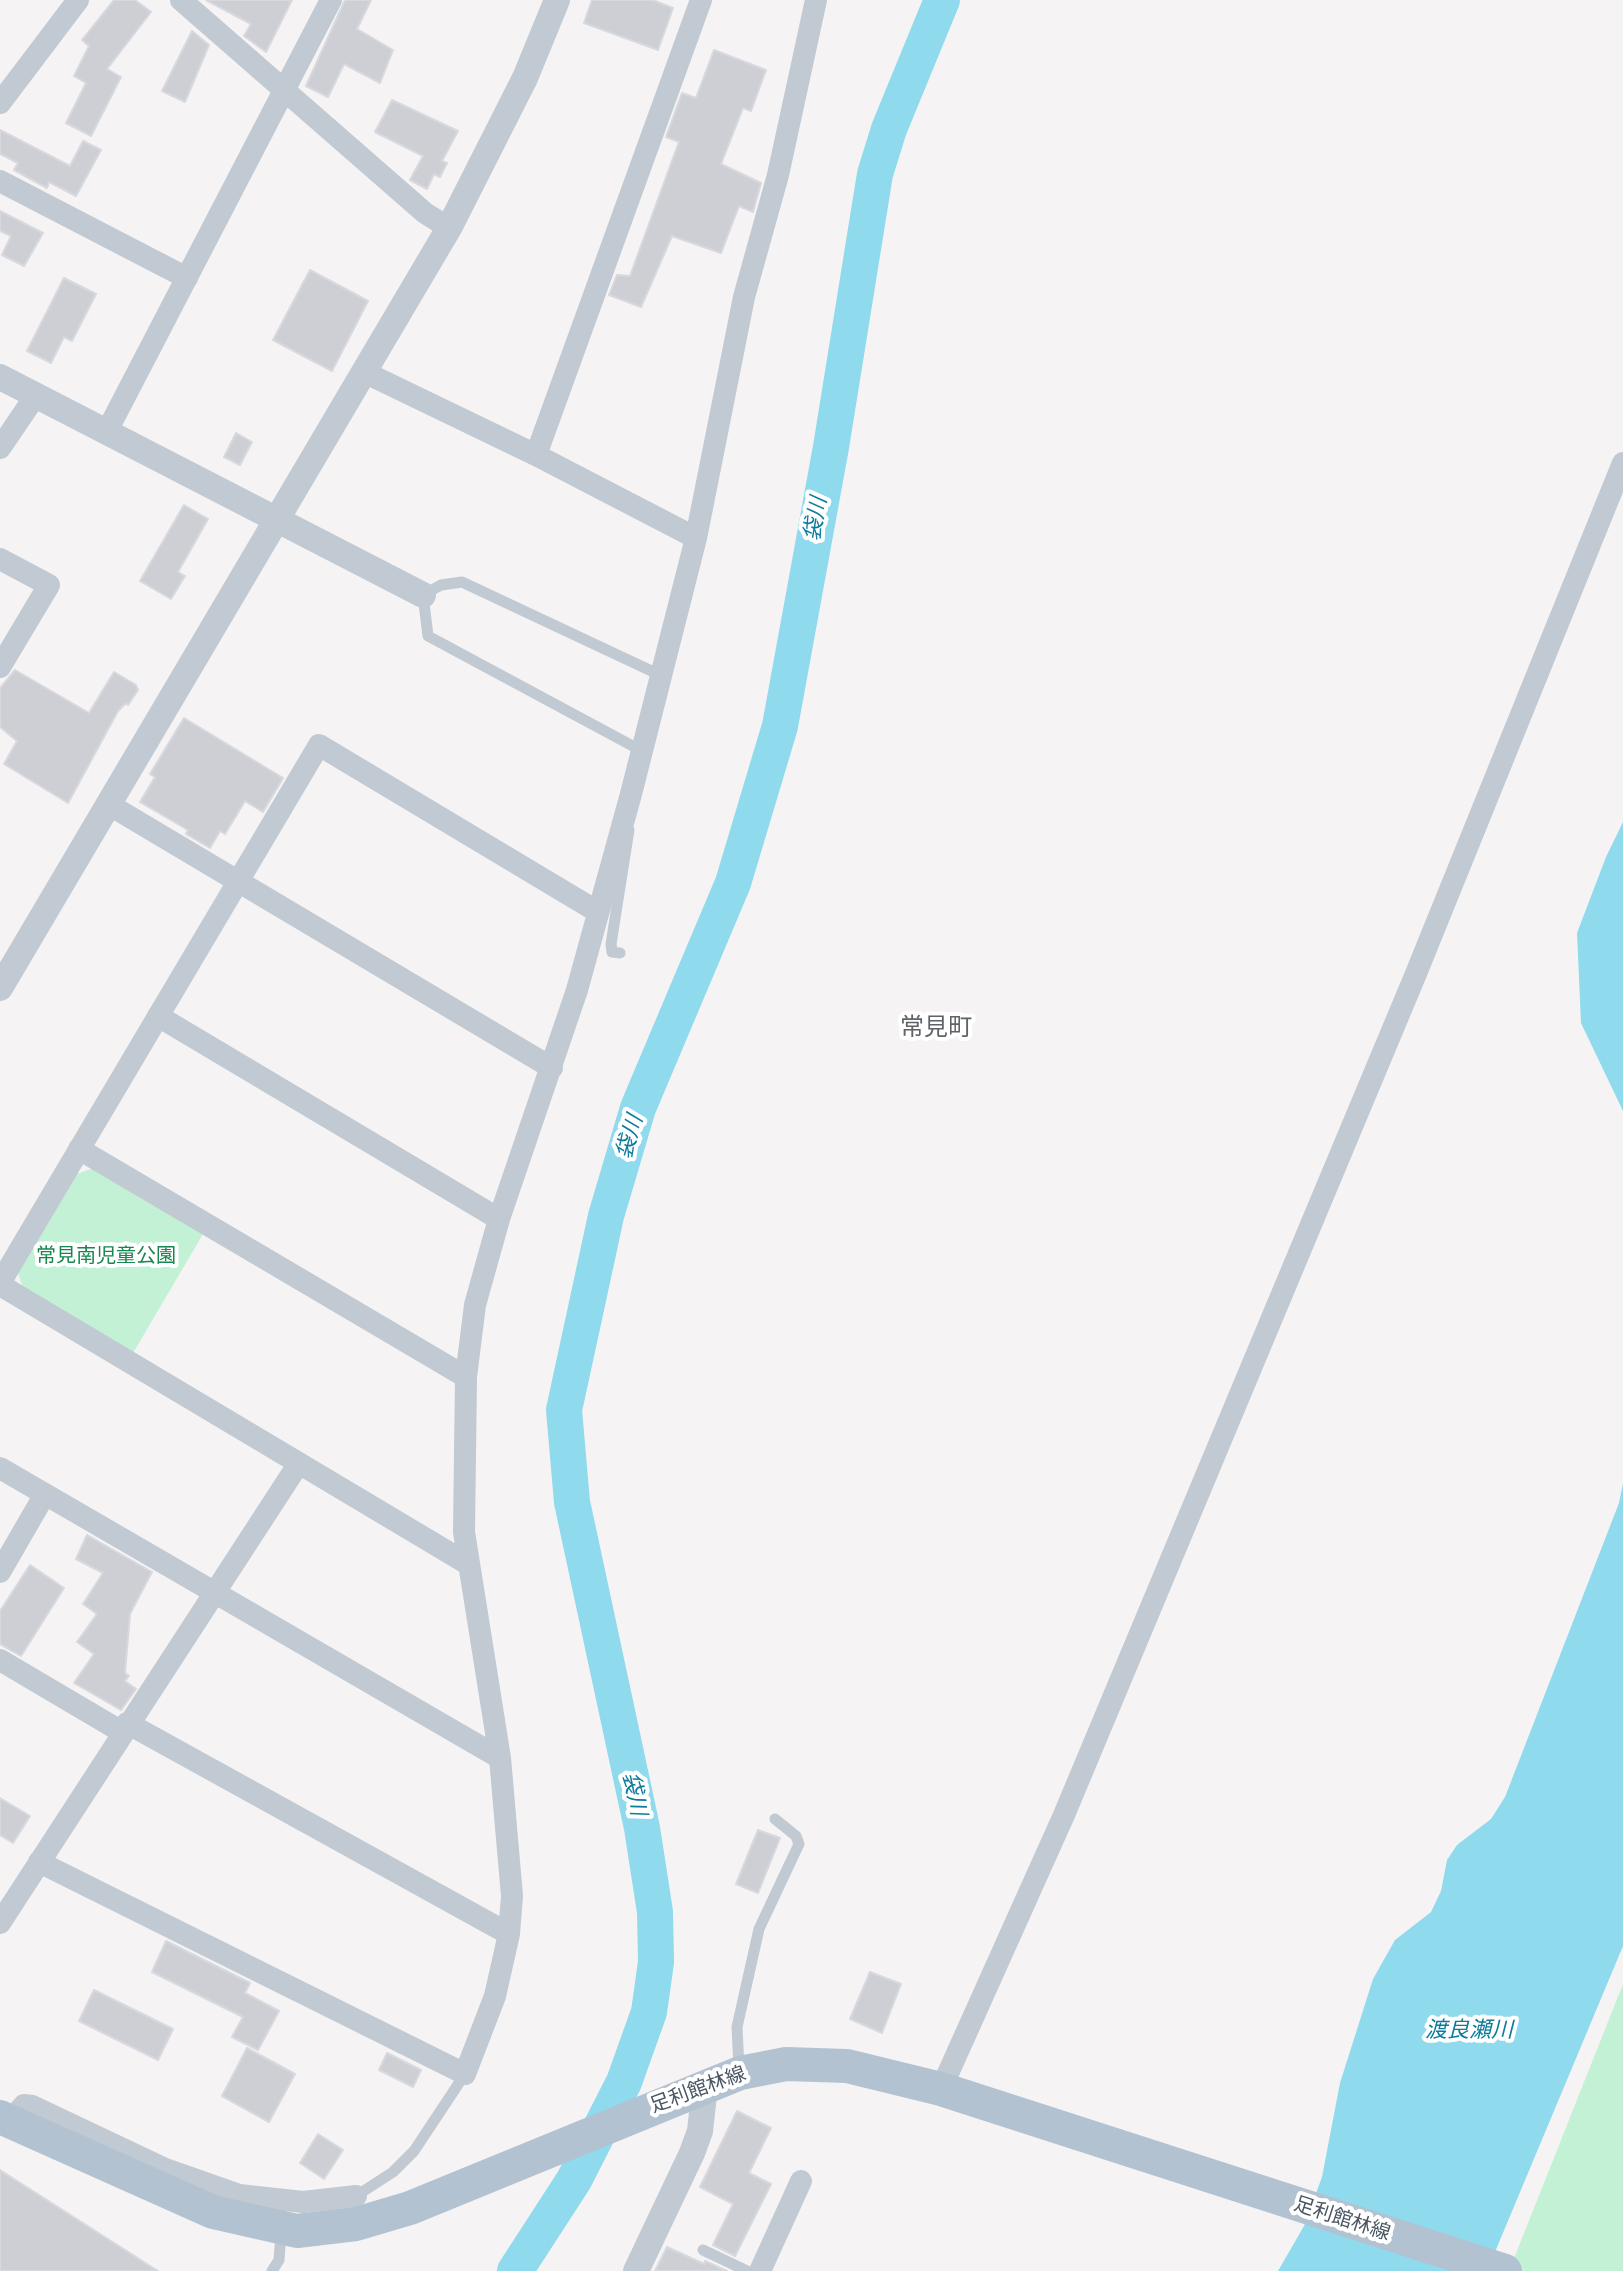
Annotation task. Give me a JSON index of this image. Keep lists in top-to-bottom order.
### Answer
{
  "streets": {
    "main road": ["足利館林線"]
  },
  "districts": ["常見町"],
  "water": ["袋川", "渡良瀬川"],
  "parks": ["常見南児童公園"]
}
